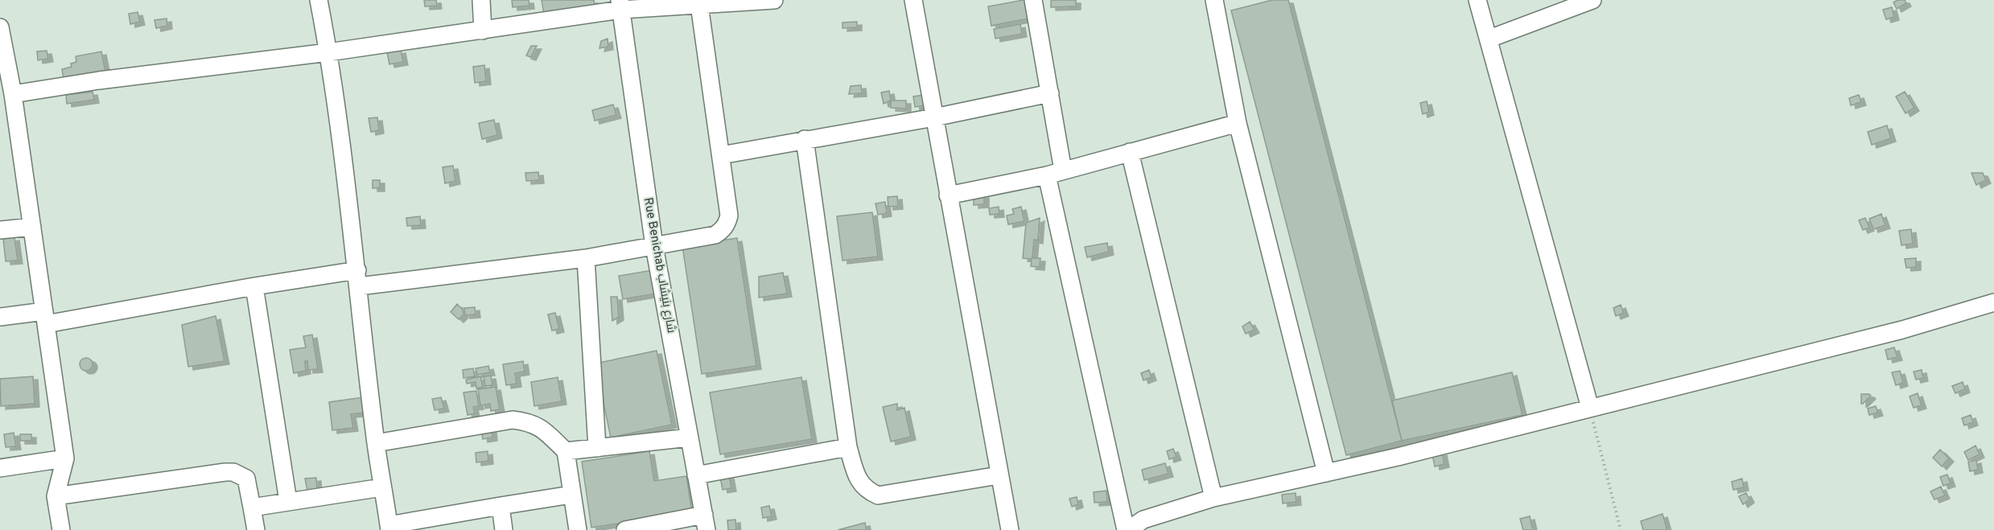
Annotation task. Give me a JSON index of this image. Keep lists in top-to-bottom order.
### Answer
{
  "streets": {
    "street": ["Rue Benichab شارع بنيشاب"]
  }
}
